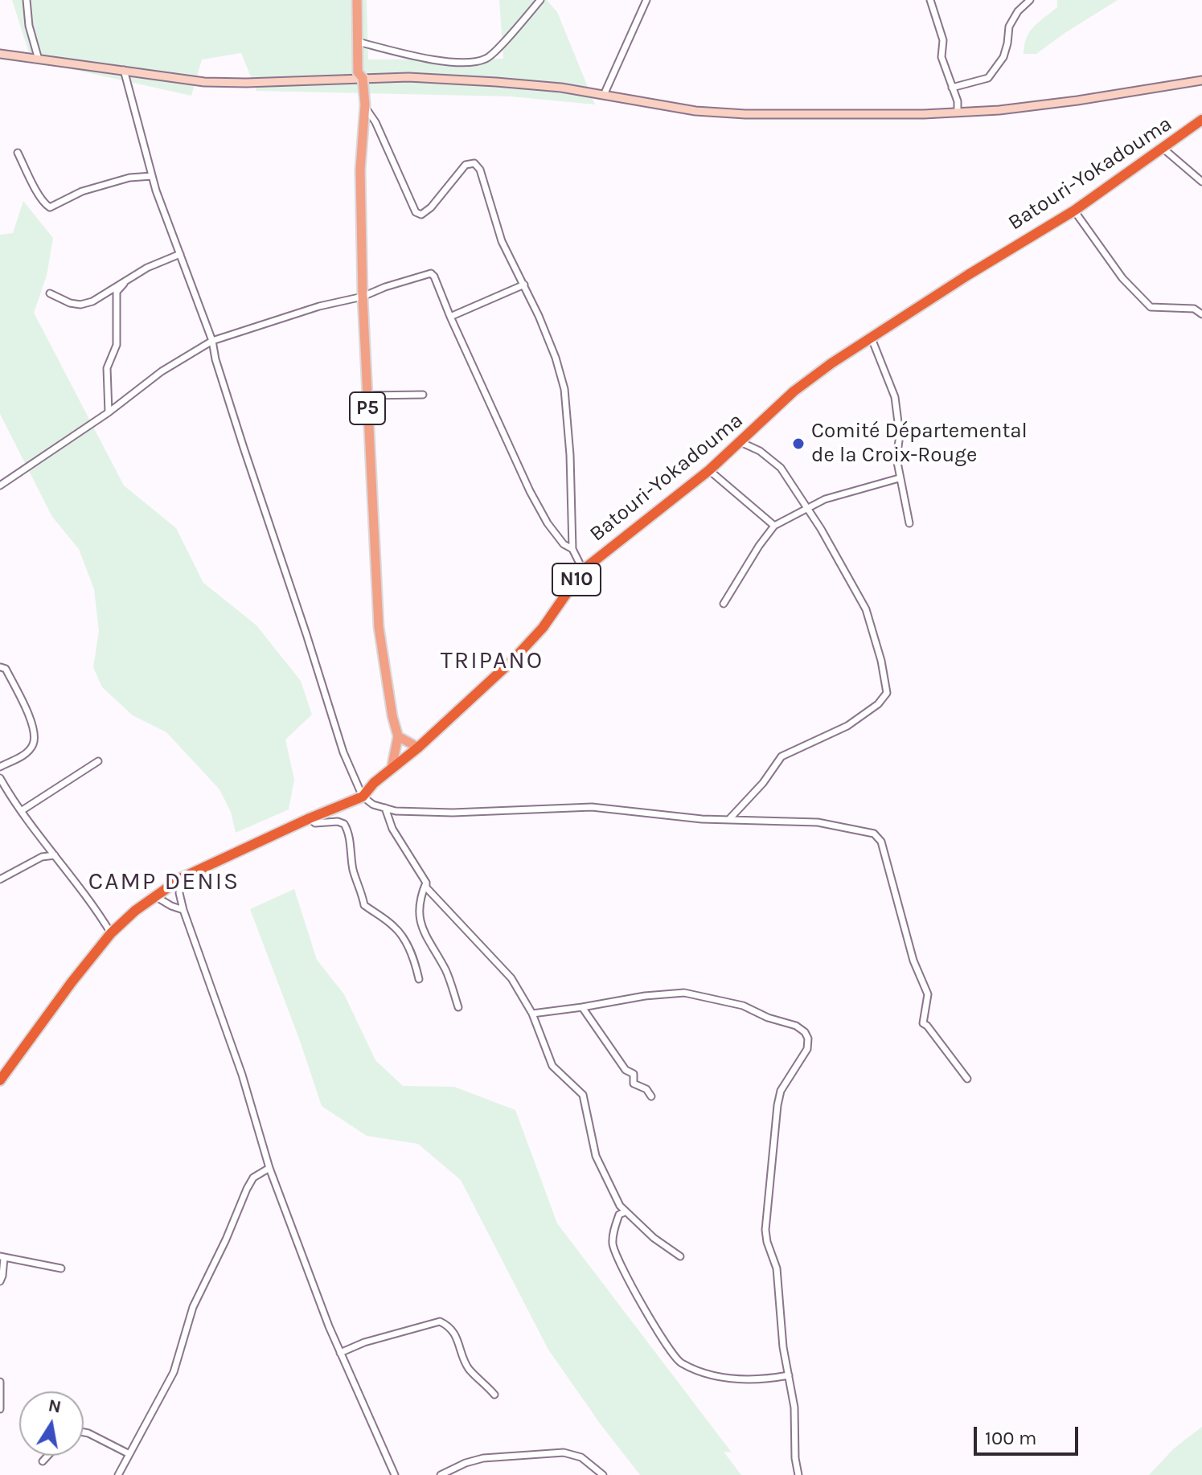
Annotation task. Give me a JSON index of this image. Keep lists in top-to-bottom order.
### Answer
{
  "streets": {
    "highway": ["Batouri-Yokadouma", "N10"],
    "main road": ["P5"]
  },
  "crossings": [
    ["Batouri-Yokadouma", "P5"]
  ],
  "districts": ["TRIPANO", "CAMP DENIS"],
  "places": ["Comité Départemental de la Croix-Rouge"],
  "scale_bar": "100 m",
  "north": "top"
}
